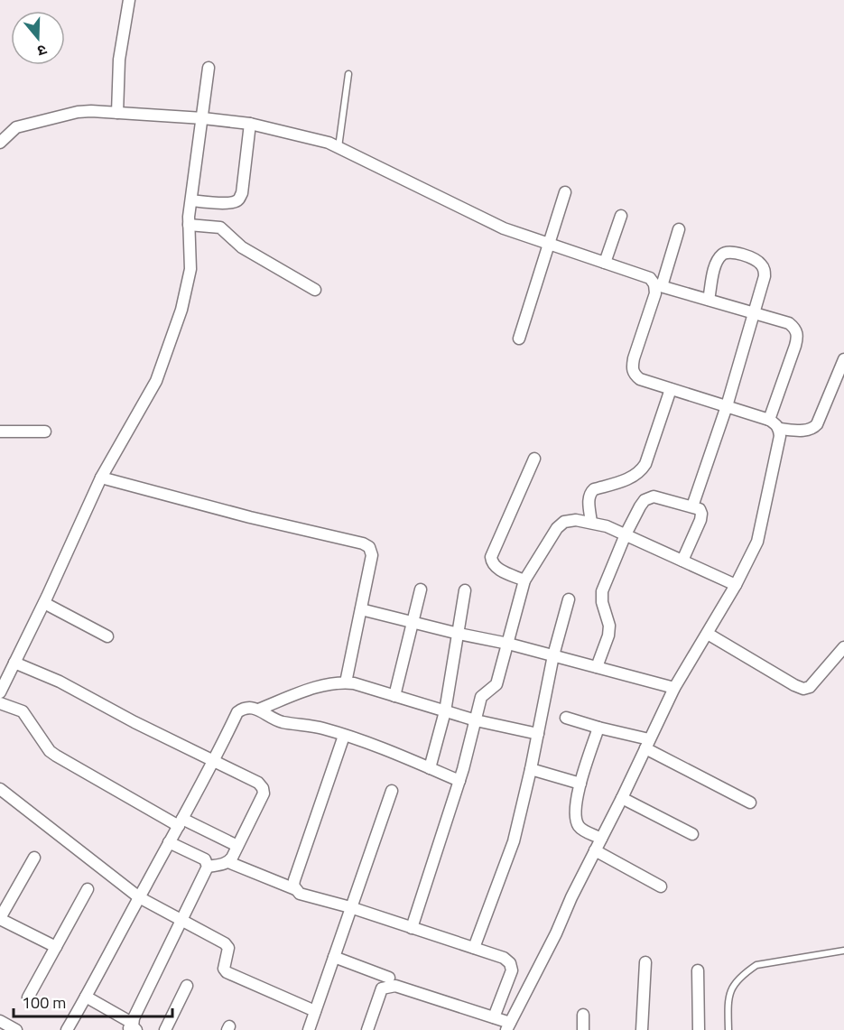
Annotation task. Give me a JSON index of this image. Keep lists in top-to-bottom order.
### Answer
{
  "scale_bar": "100 m",
  "north": "bottom"
}
